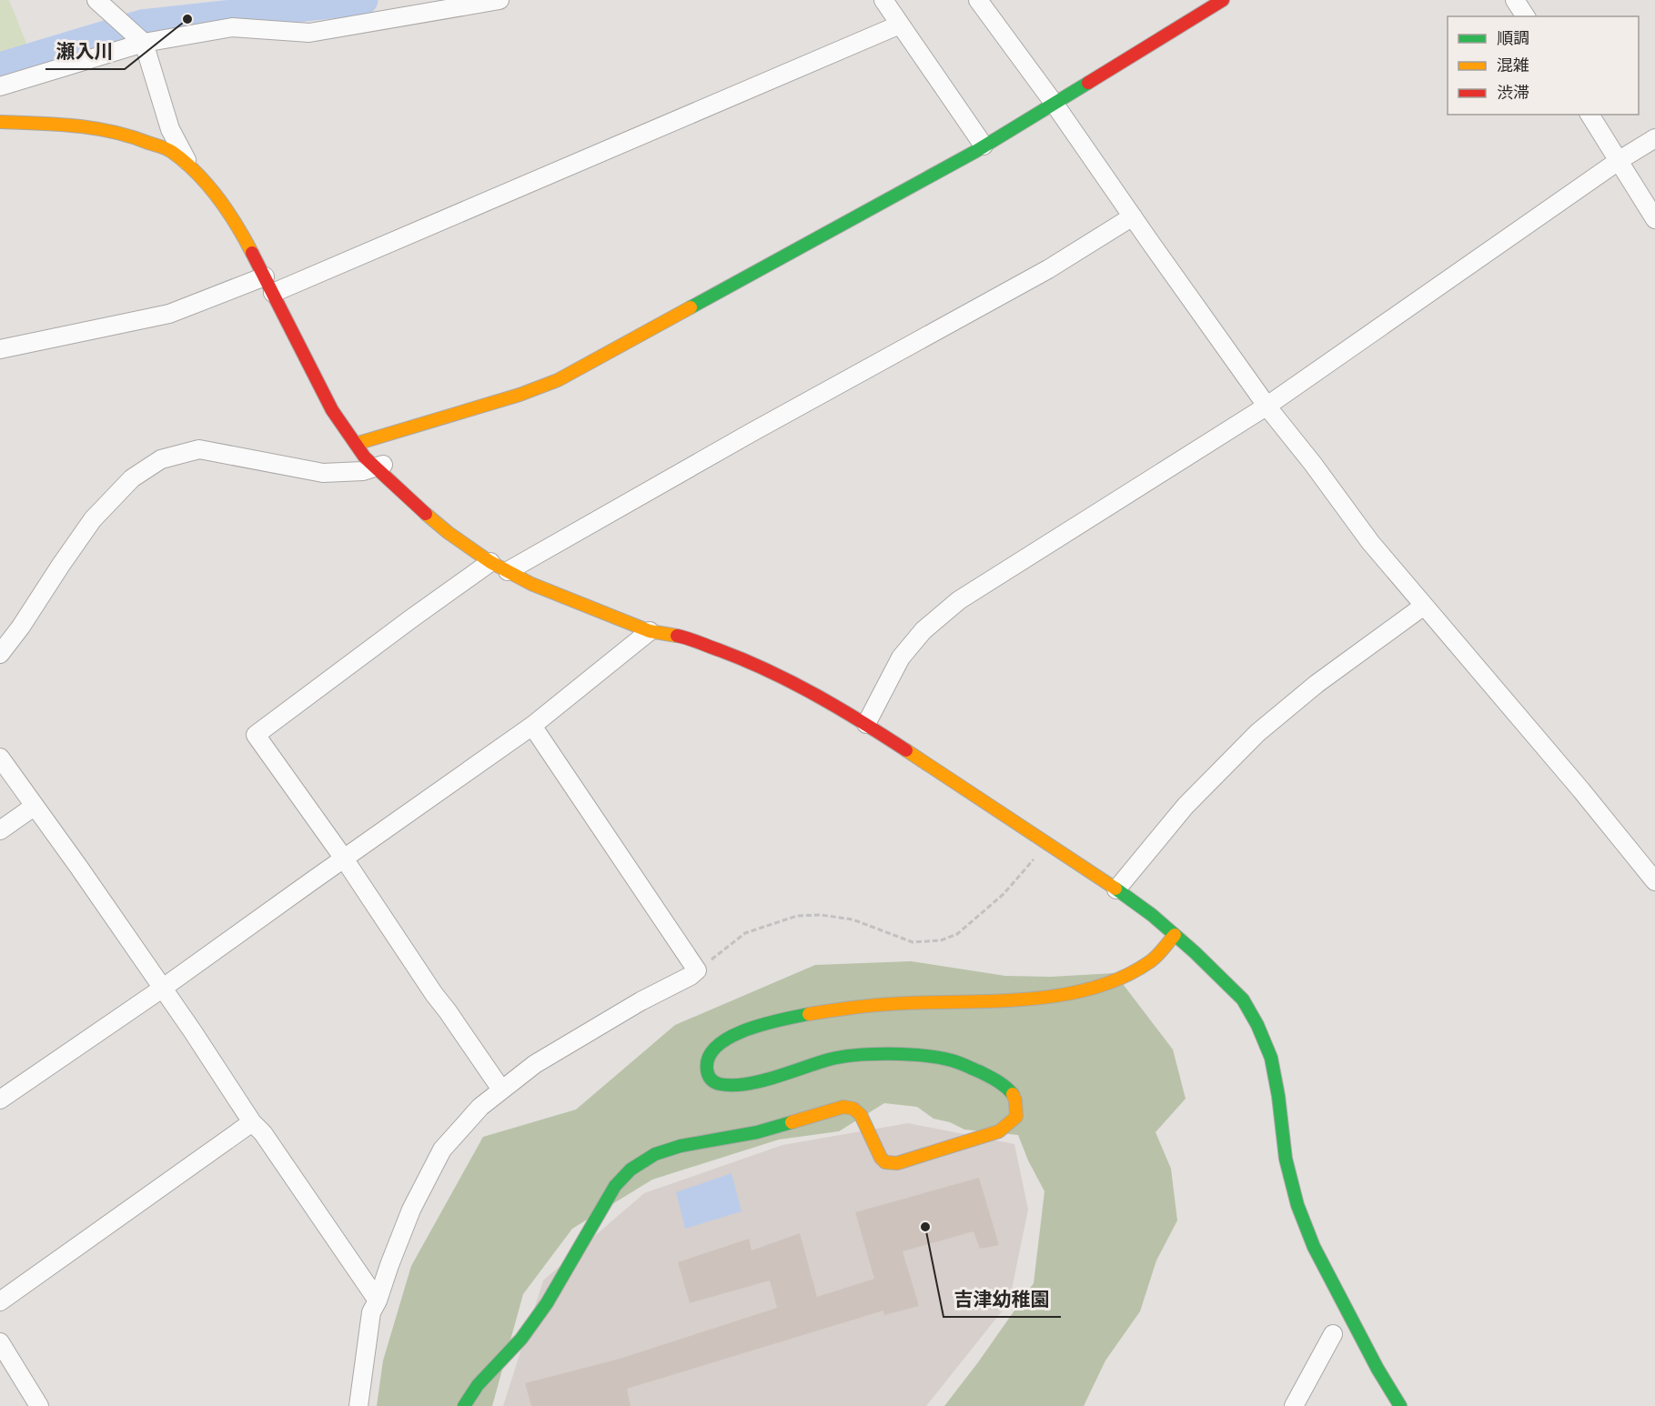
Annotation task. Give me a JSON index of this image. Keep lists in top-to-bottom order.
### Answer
{
  "places": ["瀬入川", "吉津幼稚園"],
  "legend": ["順調", "混雑", "渋滞"]
}
